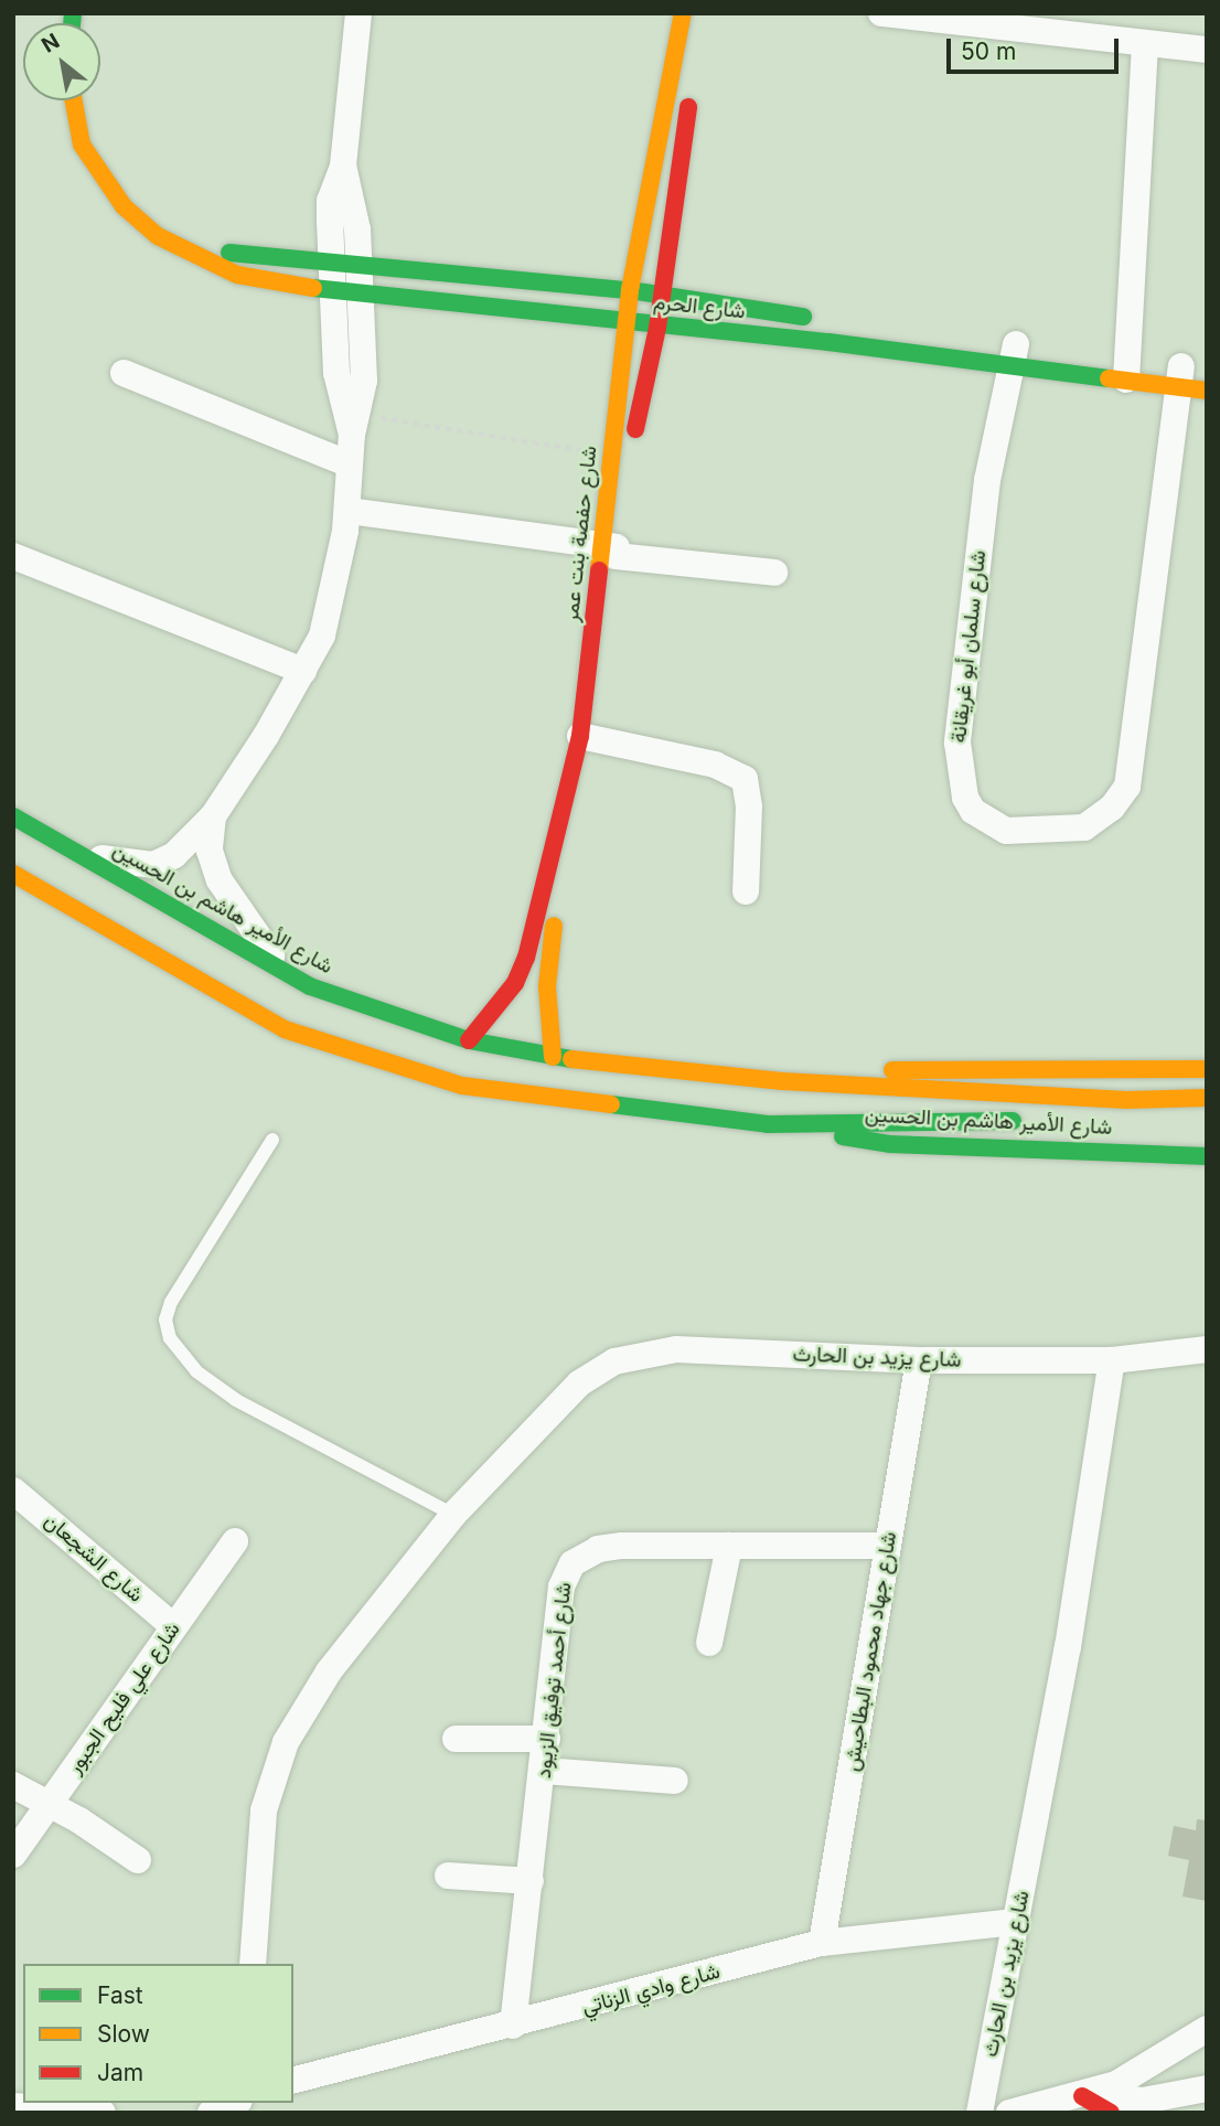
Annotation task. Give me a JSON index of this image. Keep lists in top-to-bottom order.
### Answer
{
  "streets": {
    "main road": ["شارع الحرم", "شارع حفصة بنت عمر", "شارع الأمير هاشم بن الحسين"],
    "street": [
      "شارع سلمان أبو غريقانة",
      "شارع يزيد بن الحارث",
      "شارع الشجعان",
      "شارع جهاد محمود البطاحيش",
      "شارع أحمد توفيق الزيود",
      "شارع علي فليح الجبور",
      "شارع وادي الزناتي"
    ]
  },
  "crossings": [
    ["شارع الحرم", "شارع حفصة بنت عمر"],
    ["شارع الحرم", "شارع سلمان أبو غريقانة"],
    ["شارع حفصة بنت عمر", "شارع الأمير هاشم بن الحسين"],
    ["شارع يزيد بن الحارث", "شارع جهاد محمود البطاحيش"],
    ["شارع يزيد بن الحارث", "شارع وادي الزناتي"],
    ["شارع الشجعان", "شارع علي فليح الجبور"],
    ["شارع جهاد محمود البطاحيش", "شارع أحمد توفيق الزيود"],
    ["شارع جهاد محمود البطاحيش", "شارع وادي الزناتي"],
    ["شارع أحمد توفيق الزيود", "شارع وادي الزناتي"]
  ],
  "legend": ["Fast", "Slow", "Jam"],
  "scale_bar": "50 m",
  "north": "top left"
}
